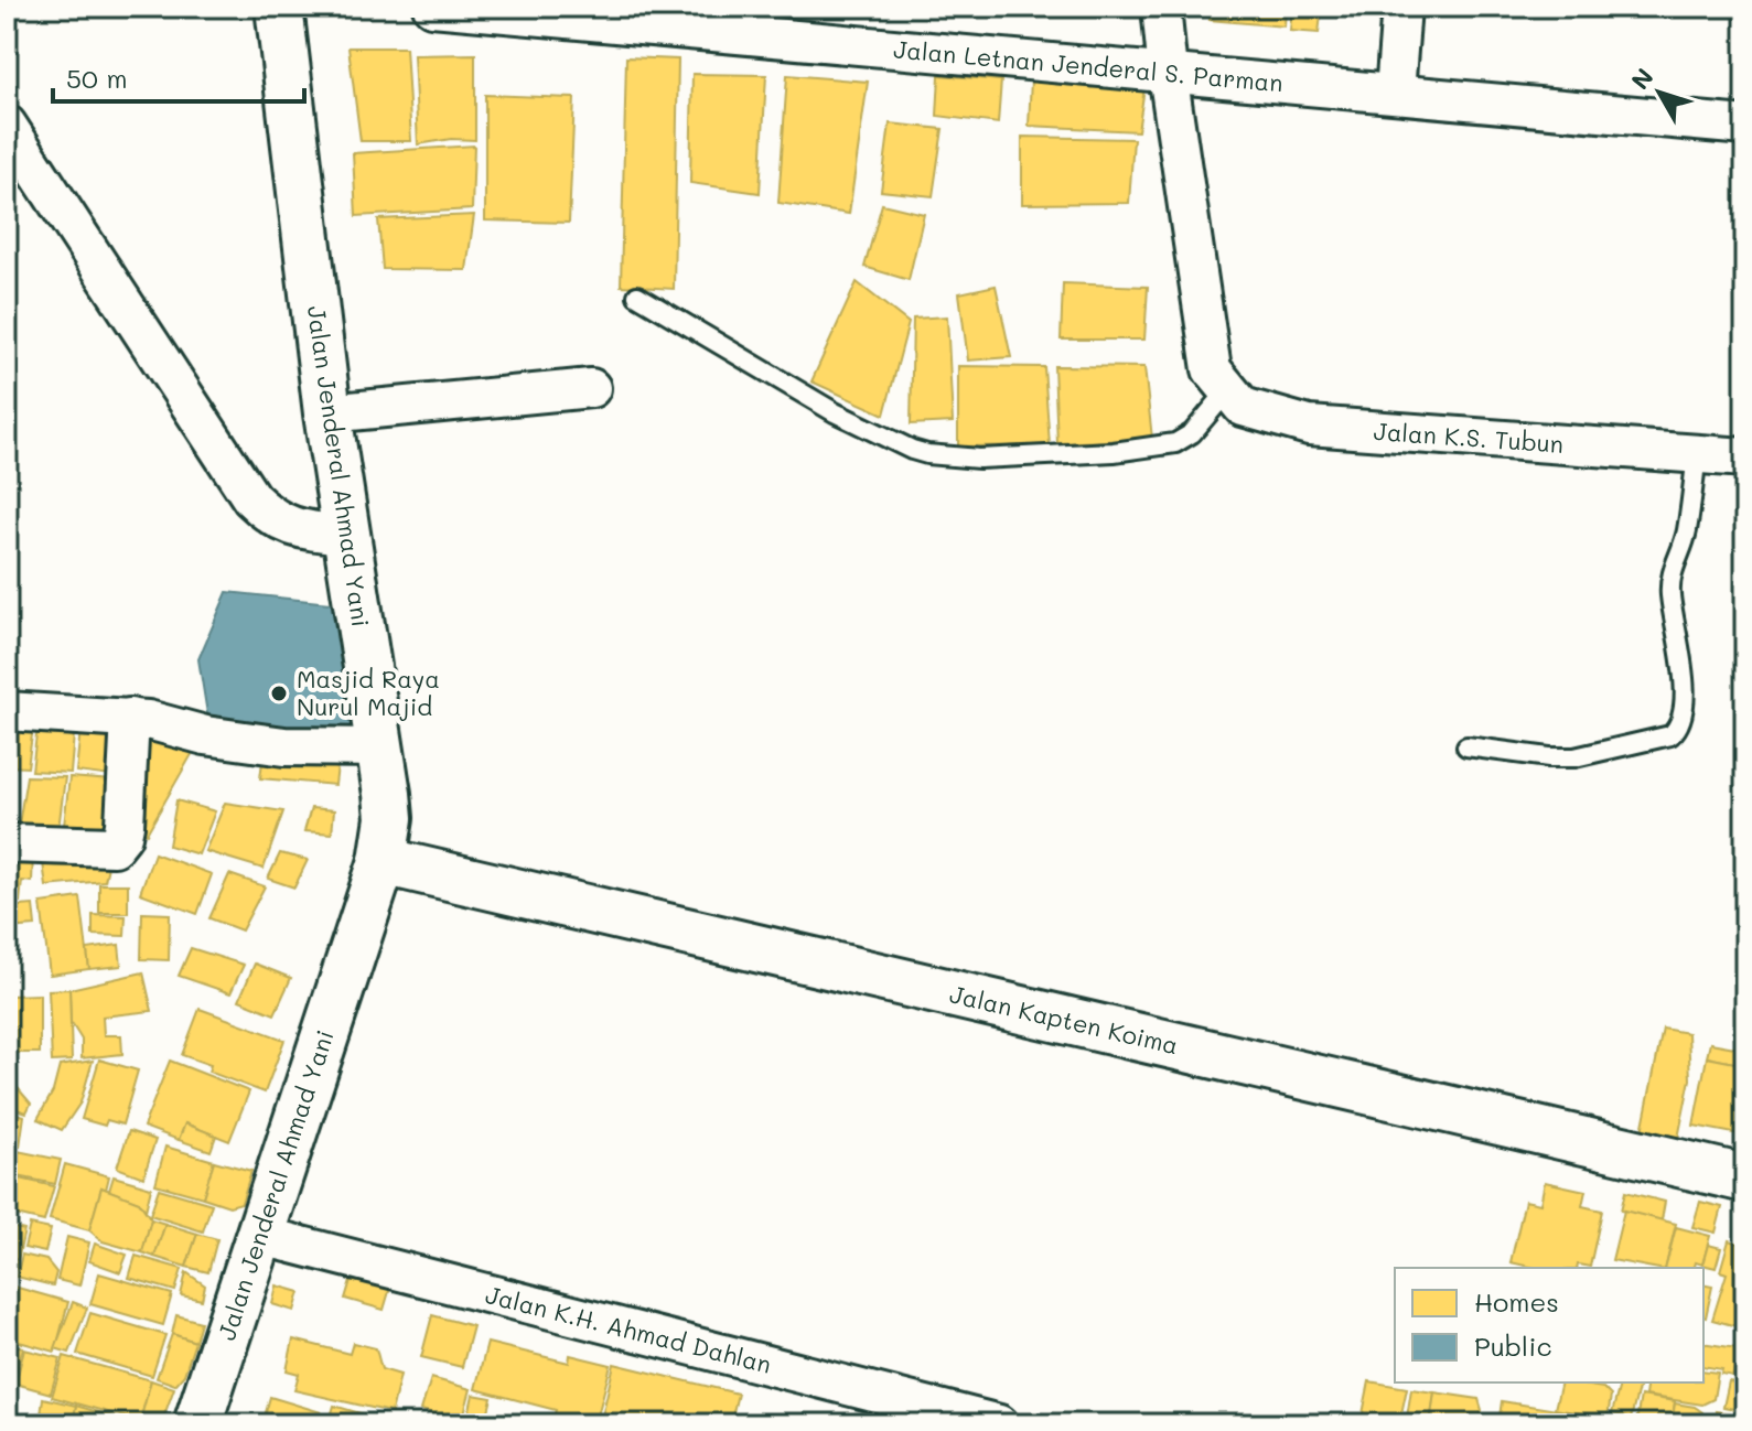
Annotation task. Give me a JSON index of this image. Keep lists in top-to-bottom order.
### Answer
{
  "streets": {
    "street": [
      "Jalan Letnan Jenderal S. Parman",
      "Jalan K.S. Tubun",
      "Jalan Jenderal Ahmad Yani",
      "Jalan Kapten Koima",
      "Jalan K.H. Ahmad Dahlan"
    ]
  },
  "crossings": [
    ["Jalan Jenderal Ahmad Yani", "Jalan Kapten Koima"],
    ["Jalan Jenderal Ahmad Yani", "Jalan K.H. Ahmad Dahlan"]
  ],
  "places": ["Masjid Raya Nurul Majid"],
  "legend": ["Homes", "Public"],
  "scale_bar": "50 m",
  "north": "top left"
}
